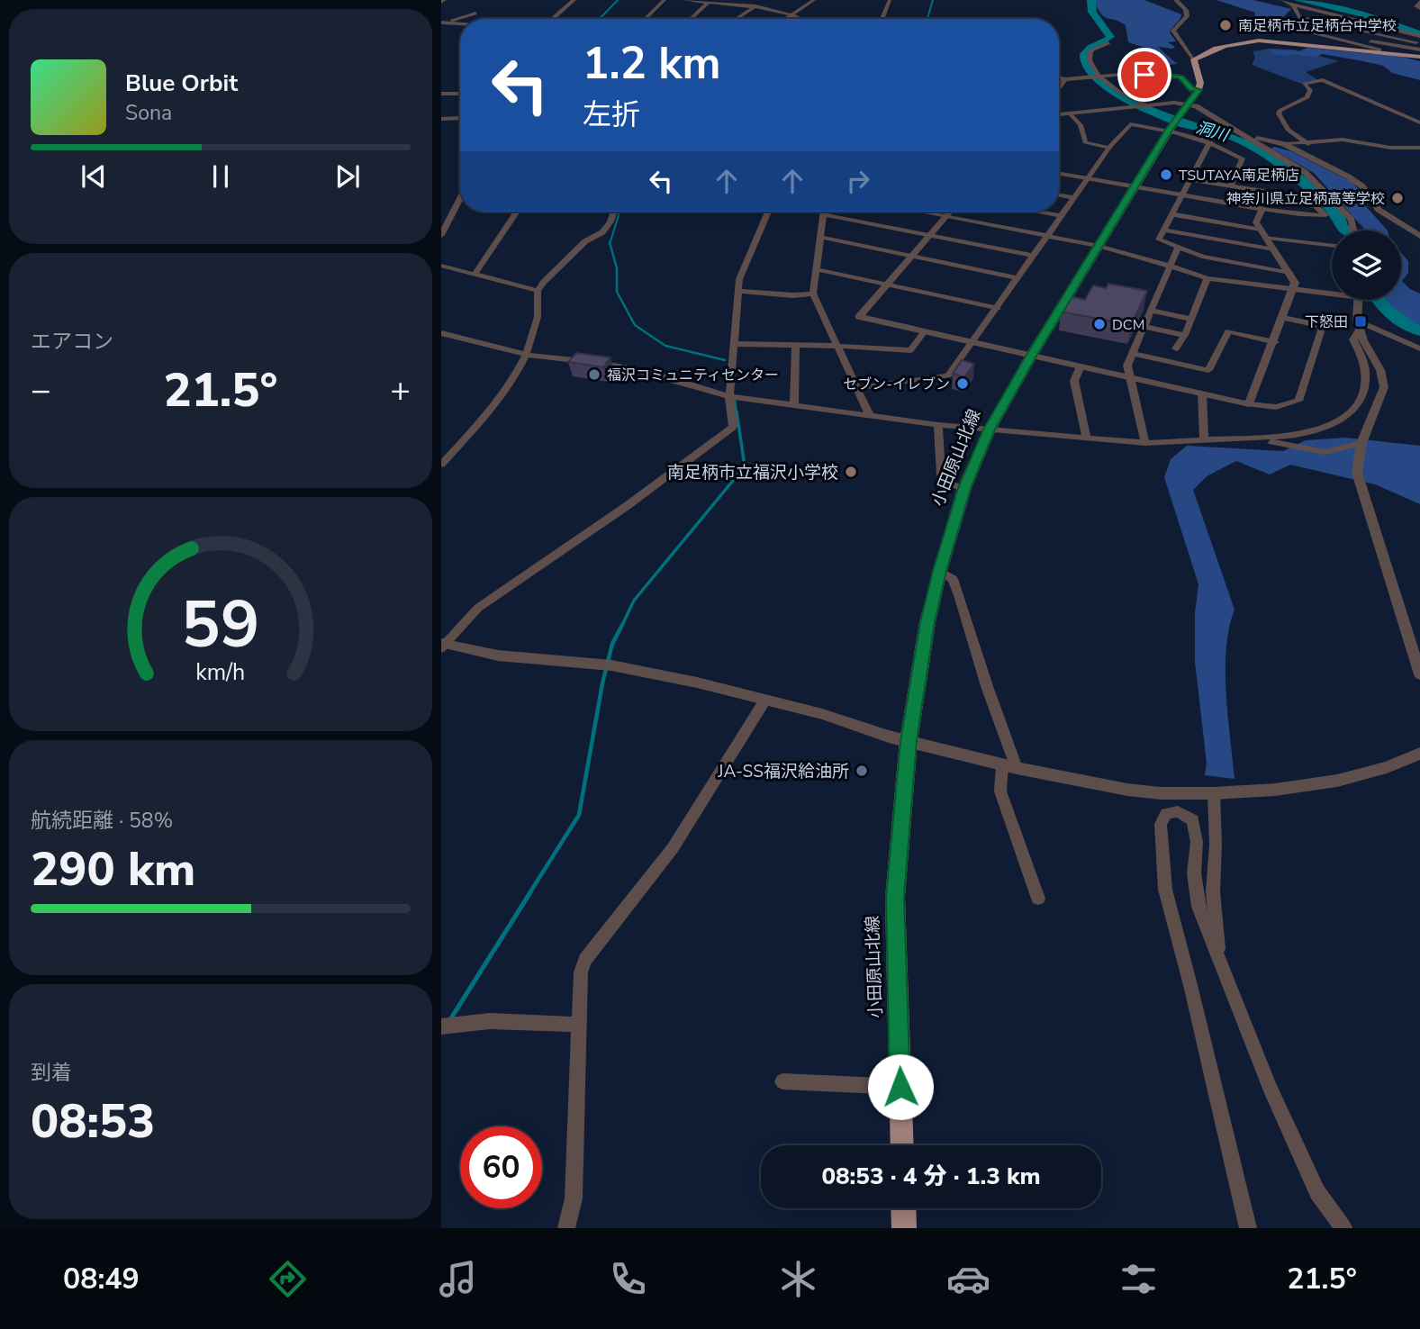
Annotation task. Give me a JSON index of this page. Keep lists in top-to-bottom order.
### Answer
{
  "streets": {
    "main road": ["小田原山北線"]
  },
  "water": ["洞川"],
  "places": {
    "other": [
      "南足柄市立足柄台中学校",
      "TSUTAYA南足柄店",
      "神奈川県立足柄高等学校",
      "DCM",
      "福沢コミュニティセンター",
      "セブン-イレブン",
      "南足柄市立福沢小学校",
      "JA-SS福沢給油所"
    ],
    "transit": ["下怒田"]
  },
  "page": {
    "turn": ["1.2 km", "左折"],
    "song": ["Blue Orbit", "Sona"],
    "tile": [
      "エアコン",
      ["航続距離 · 58%", "290 km"],
      ["到着", "08:53"]
    ],
    "heat": ["−", "21.5°", "+"],
    "limit": "60",
    "trip": "08:53 · 4 分 · 1.3 km",
    "tabs": ["08:49", "21.5°"],
    "gauge": ["59", "km/h"]
  }
}
